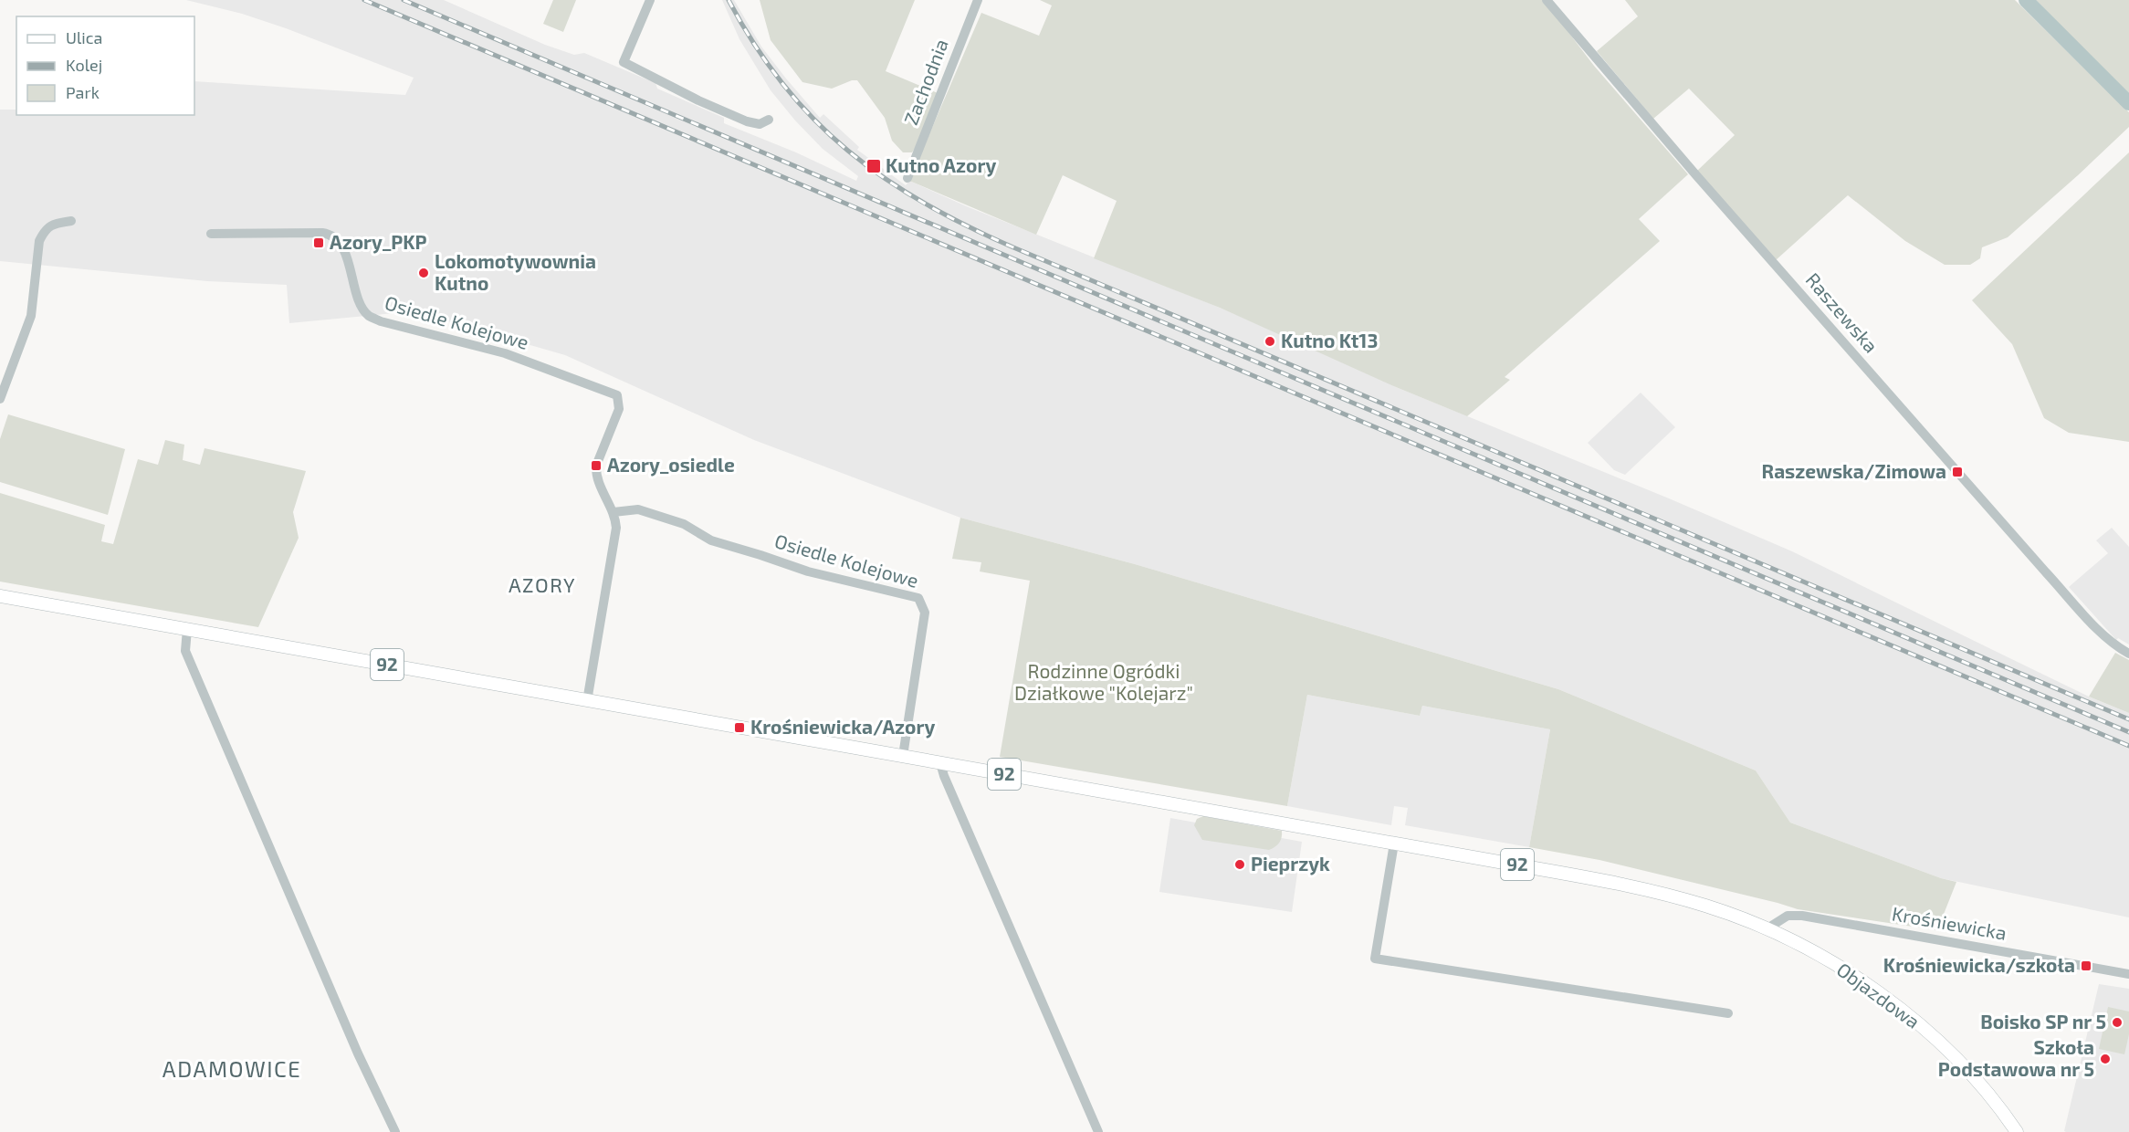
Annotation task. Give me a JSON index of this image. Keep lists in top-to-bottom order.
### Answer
{
  "streets": {
    "main road": ["92", "Objazdowa"],
    "street": [
      "Zachodnia",
      "Raszewska",
      "Osiedle Kolejowe",
      "Krośniewicka"
    ]
  },
  "crossings": [
    ["Osiedle Kolejowe", "92"],
    ["92", "Krośniewicka"],
    ["92", "Objazdowa"],
    ["Krośniewicka", "Objazdowa"]
  ],
  "districts": ["AZORY", "ADAMOWICE"],
  "parks": ["Rodzinne Ogródki Działkowe \"Kolejarz\""],
  "places": {
    "transit": [
      "Kutno Azory",
      "Azory_PKP",
      "Azory_osiedle",
      "Raszewska/Zimowa",
      "Krośniewicka/Azory",
      "Krośniewicka/szkoła"
    ],
    "other": [
      "Lokomotywownia Kutno",
      "Kutno Kt13",
      "Pieprzyk",
      "Boisko SP nr 5",
      "Szkoła Podstawowa nr 5"
    ]
  },
  "legend": ["Ulica", "Kolej", "Park"]
}
